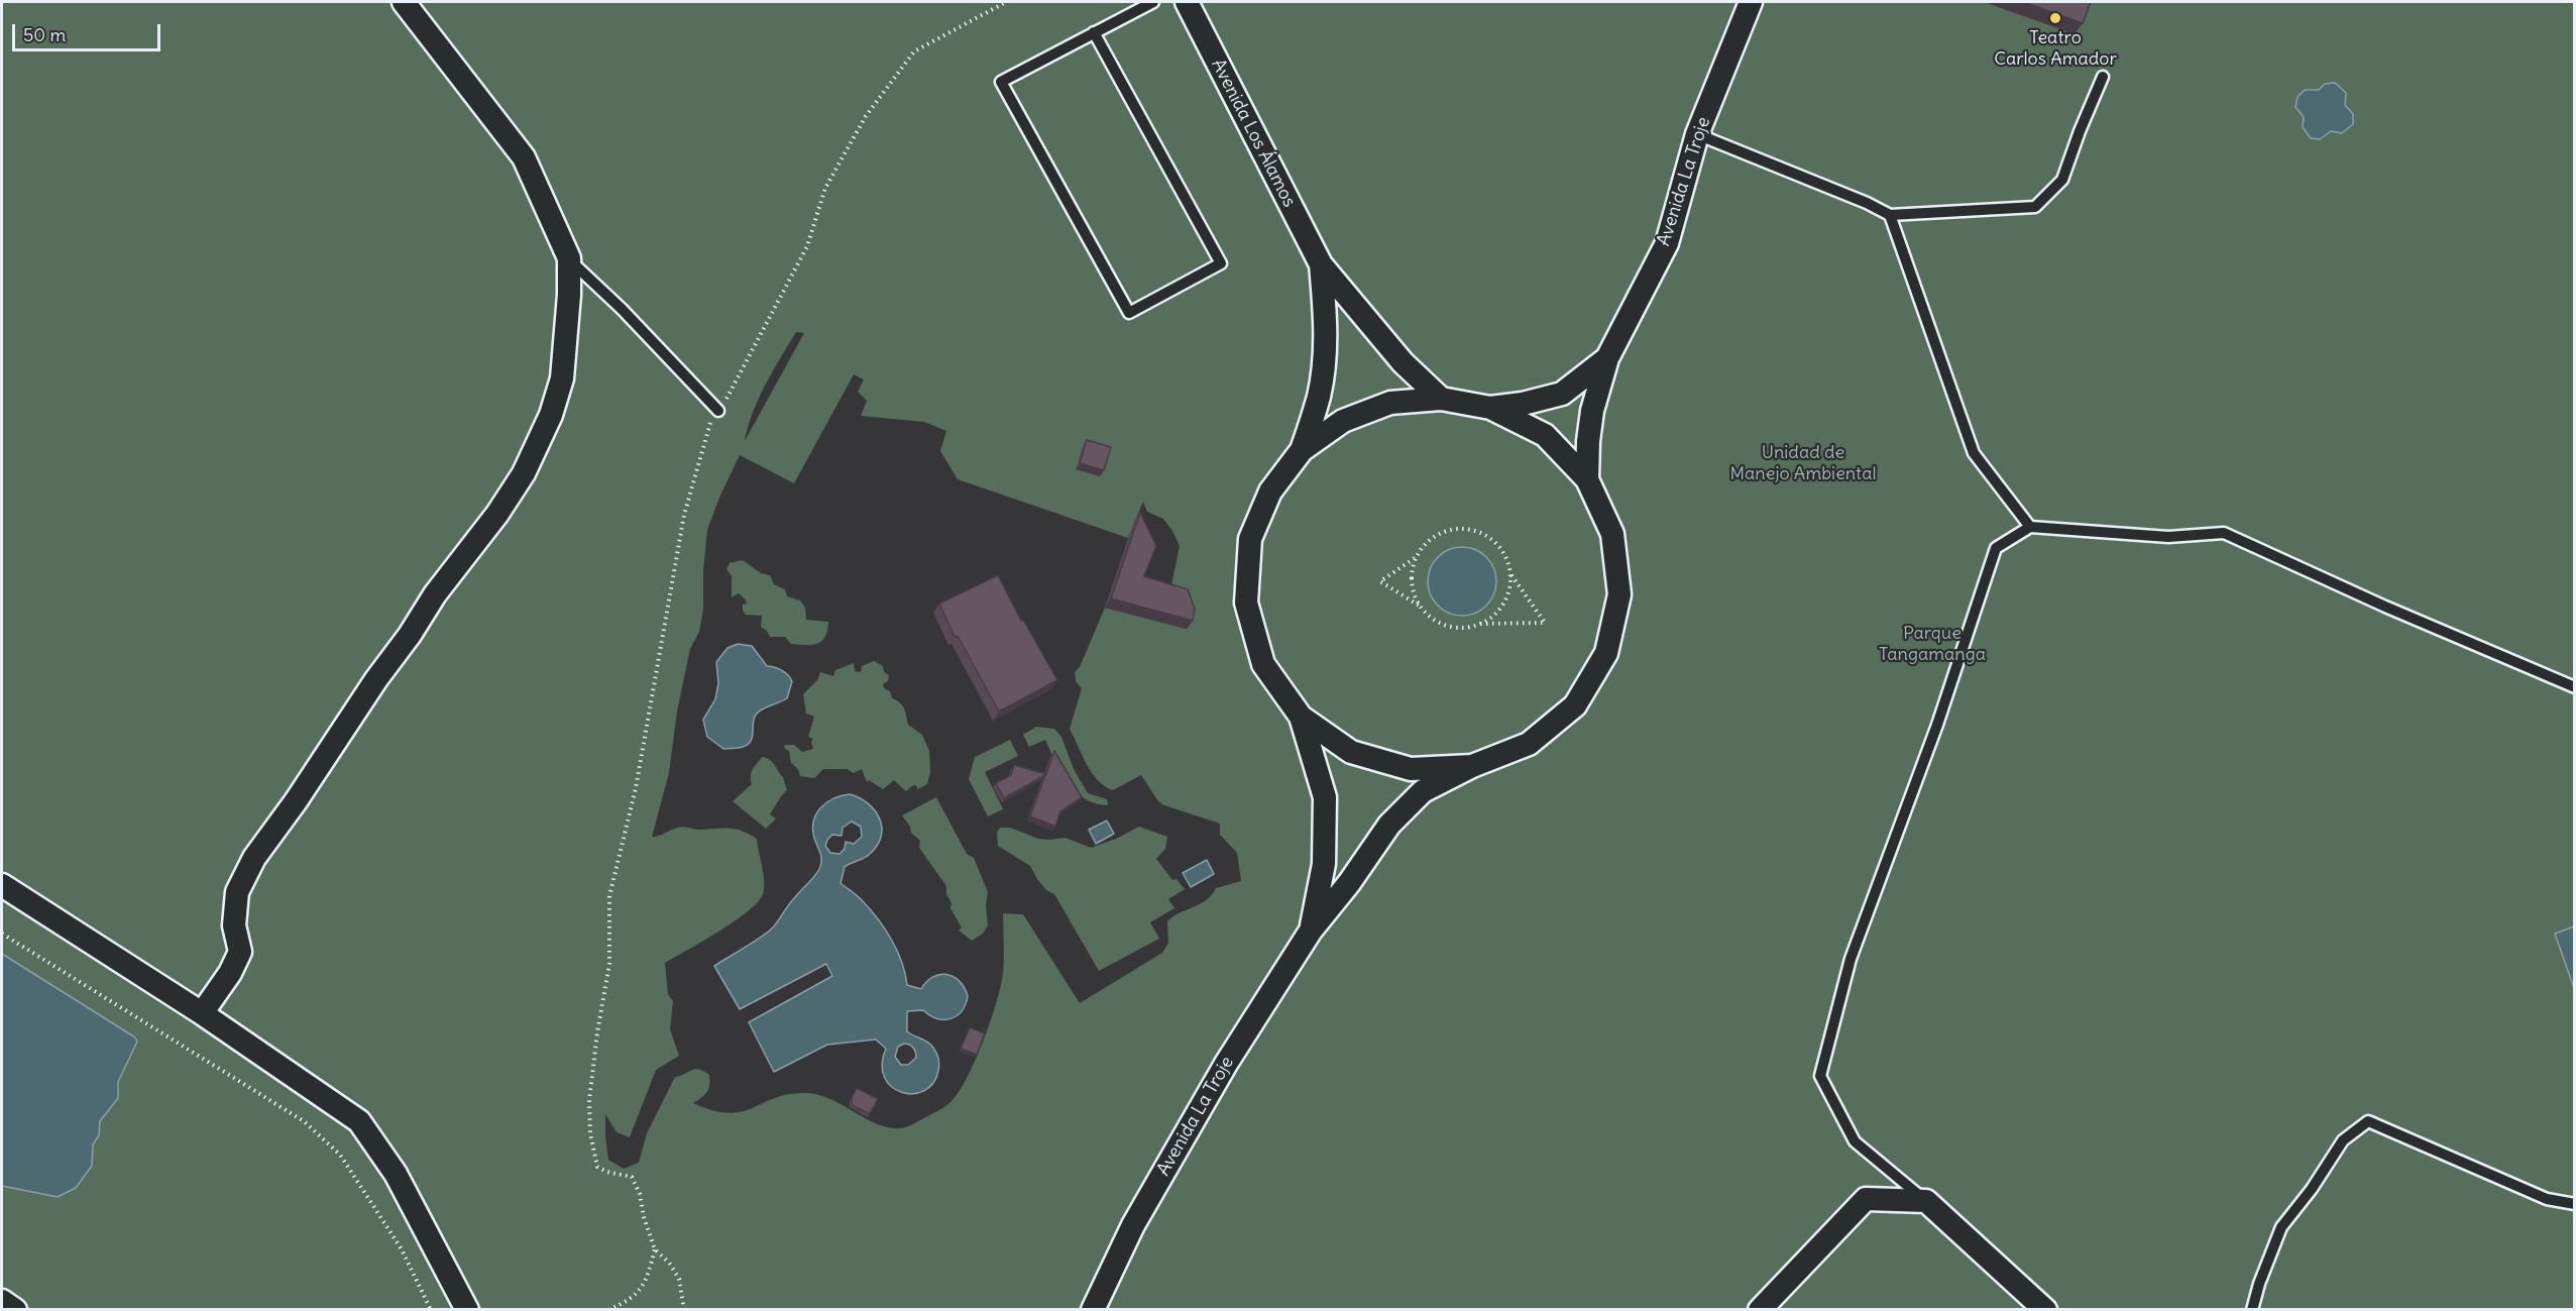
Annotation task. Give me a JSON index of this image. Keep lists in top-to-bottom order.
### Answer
{
  "streets": {
    "street": ["Avenida Los Álamos", "Avenida La Troje"]
  },
  "parks": ["Unidad de Manejo Ambiental", "Parque Tangamanga"],
  "places": ["Teatro Carlos Amador"],
  "scale_bar": "50 m"
}
